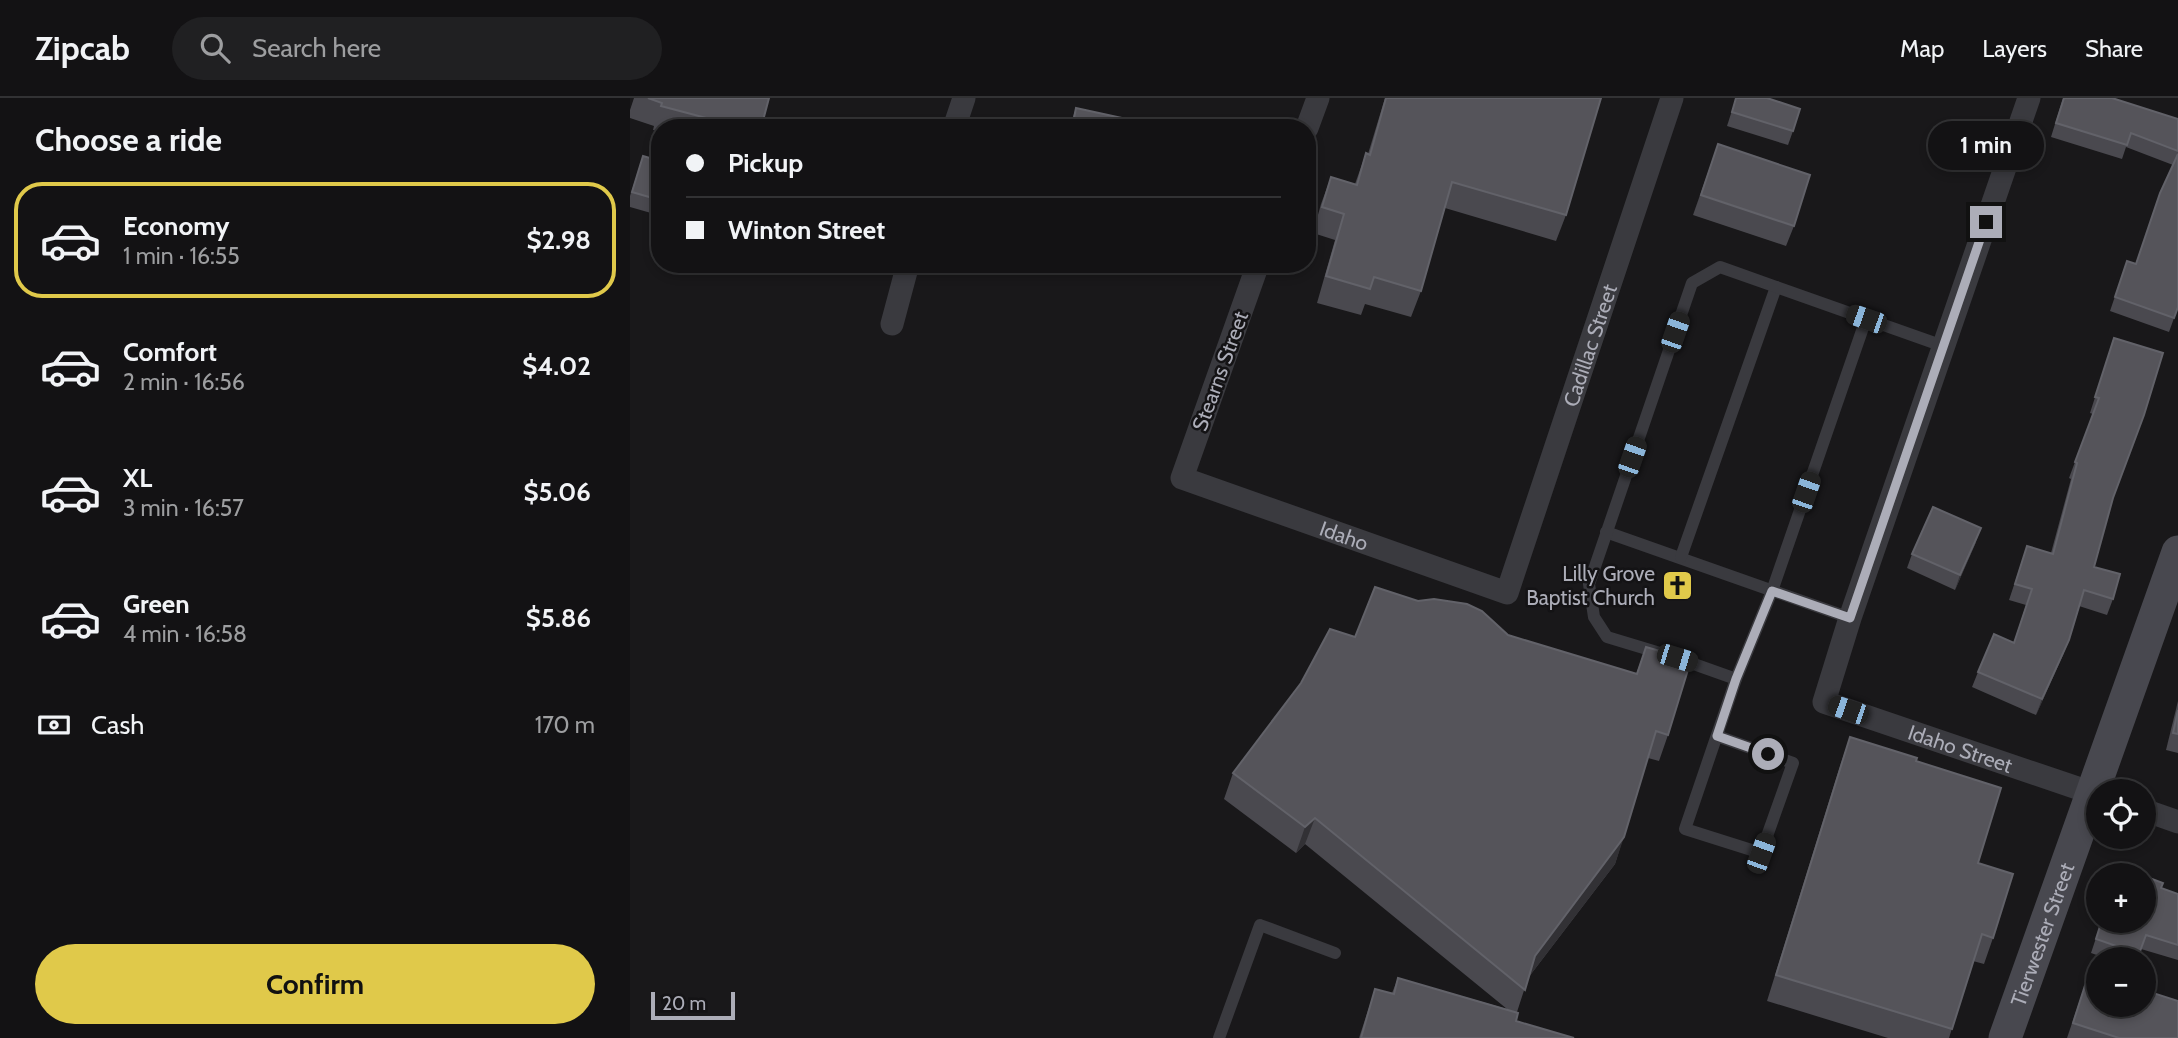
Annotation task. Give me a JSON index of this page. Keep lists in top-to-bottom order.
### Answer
{
  "streets": {
    "street": [
      "Cadillac Street",
      "Stearns Street",
      "Idaho",
      "Idaho Street",
      "Tierwester Street"
    ]
  },
  "crossings": [
    ["Cadillac Street", "Idaho"],
    ["Stearns Street", "Idaho"]
  ],
  "places": {
    "church": ["Lilly Grove Baptist Church"]
  },
  "scale_bar": "20 m",
  "page": {
    "header": "Zipcab",
    "search": "Search here",
    "nav": ["Map", "Layers", "Share"],
    "heading": "Choose a ride",
    "banner": ["Pickup", "Winton Street"],
    "bubble": "1 min",
    "list": [
      {
        "name": "Economy",
        "note": "1 min · 16:55",
        "value": "$2.98"
      },
      {
        "name": "Comfort",
        "note": "2 min · 16:56",
        "value": "$4.02"
      },
      {
        "name": "XL",
        "note": "3 min · 16:57",
        "value": "$5.06"
      },
      {
        "name": "Green",
        "note": "4 min · 16:58",
        "value": "$5.86"
      }
    ],
    "pay": ["Cash", "170 m"],
    "map_buttons": ["+", "−"],
    "buttons": "Confirm",
    "scale": "20 m"
  }
}
